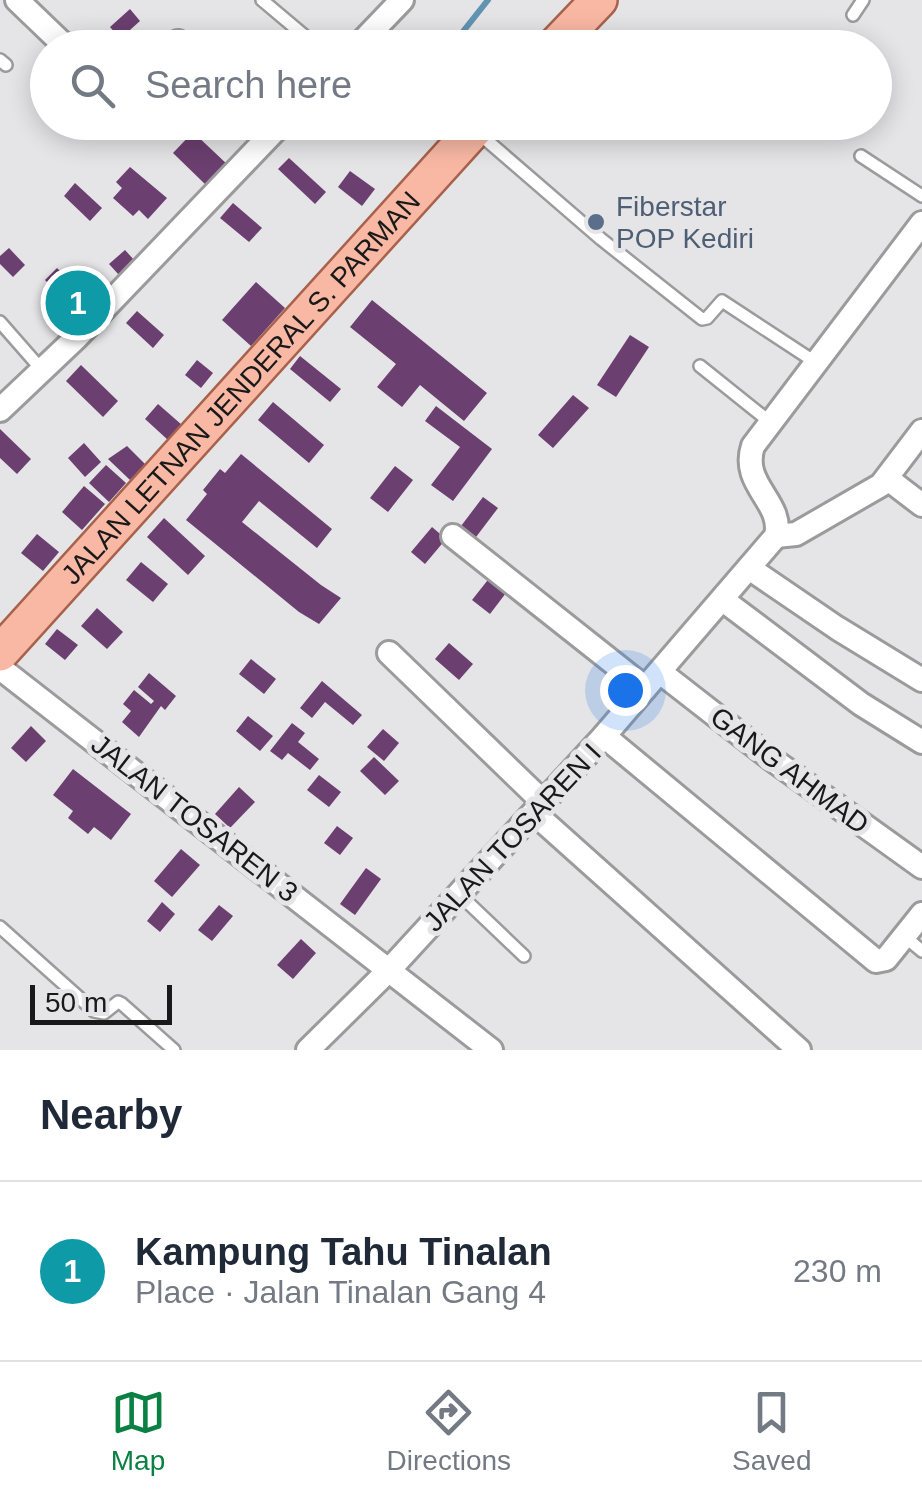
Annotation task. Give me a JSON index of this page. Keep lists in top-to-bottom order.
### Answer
{
  "streets": {
    "main road": ["JALAN LETNAN JENDERAL S. PARMAN"],
    "street": ["GANG AHMAD", "JALAN TOSAREN 3", "JALAN TOSAREN I"]
  },
  "crossings": [
    ["GANG AHMAD", "JALAN TOSAREN I"],
    ["JALAN TOSAREN 3", "JALAN TOSAREN I"]
  ],
  "places": ["Fiberstar POP Kediri"],
  "scale_bar": "50 m",
  "page": {
    "search": "Search here",
    "pins": "1",
    "scale": "50 m",
    "heading": "Nearby",
    "list": [
      {
        "mark": "1",
        "name": "Kampung Tahu Tinalan",
        "note": "Place · Jalan Tinalan Gang 4",
        "value": "230 m"
      }
    ],
    "nav": ["Map", "Directions", "Saved"]
  }
}
